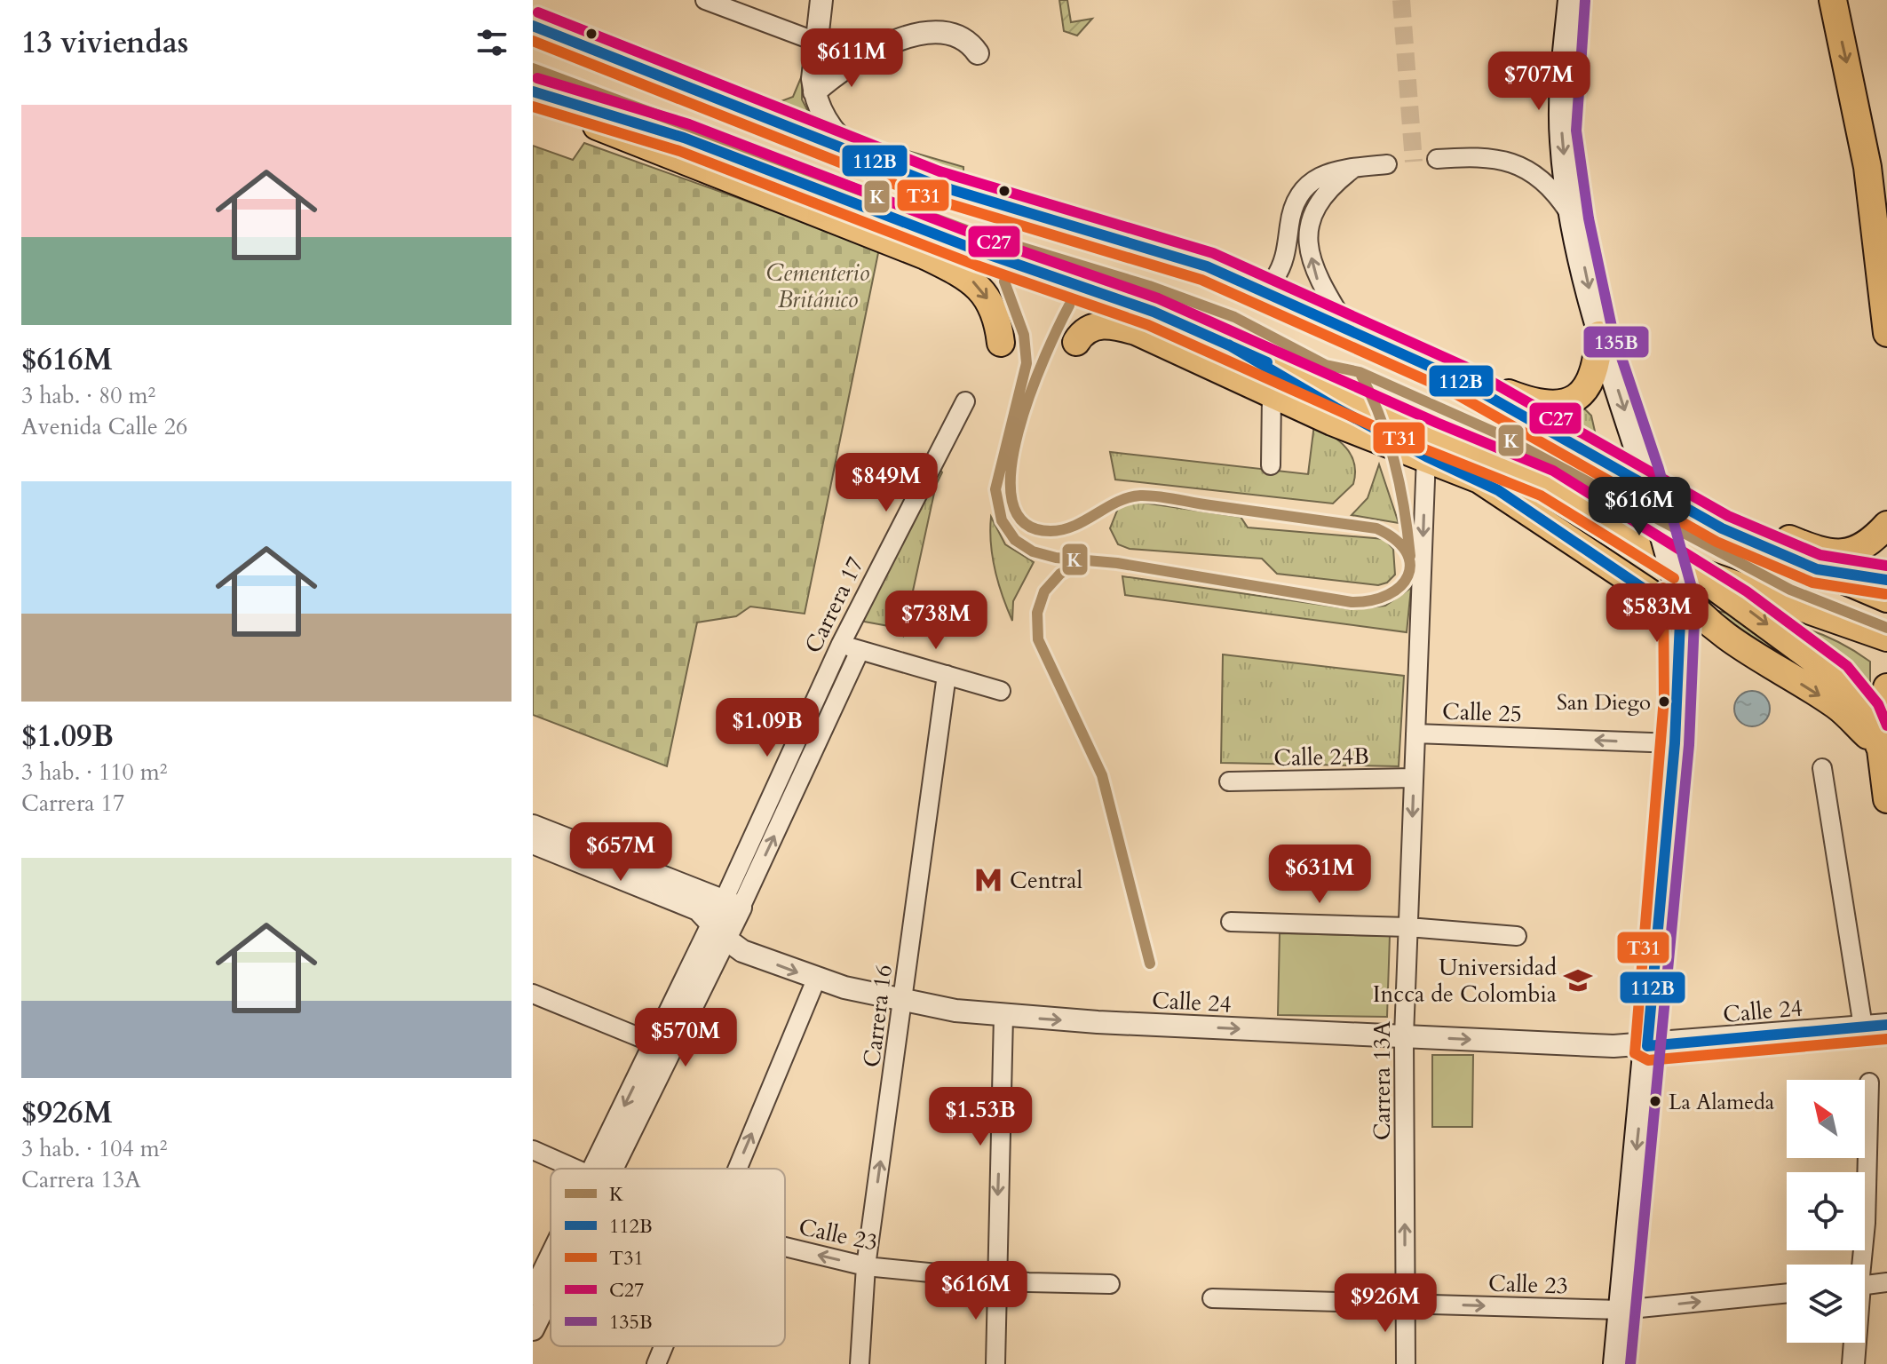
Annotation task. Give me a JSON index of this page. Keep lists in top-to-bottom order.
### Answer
{
  "streets": {
    "street": [
      "Carrera 17",
      "Calle 25",
      "Calle 24B",
      "Calle 24",
      "Carrera 16",
      "Carrera 13A",
      "Calle 23"
    ]
  },
  "crossings": [
    ["Carrera 17", "Calle 24"],
    ["Calle 25", "Carrera 13A"],
    ["Calle 24B", "Carrera 13A"],
    ["Calle 24", "Carrera 16"],
    ["Calle 24", "Carrera 13A"],
    ["Carrera 16", "Calle 23"],
    ["Carrera 13A", "Calle 23"]
  ],
  "one_way": ["Calle 25"],
  "parks": ["Cementerio Británico"],
  "places": {
    "other": ["San Diego", "La Alameda"],
    "metro station": ["Central"],
    "school or university": ["Universidad Incca de Colombia"]
  },
  "lines": [
    "transit line 135B",
    "transit line C27",
    "transit line 112B",
    "transit line T31",
    "transit line K"
  ],
  "legend": [
    "K",
    "112B",
    "T31",
    "C27",
    "135B"
  ],
  "north": "top left",
  "page": {
    "heading": "13 viviendas",
    "price": [
      "$611M",
      "$707M",
      "$849M",
      "$616M",
      "$583M",
      "$738M",
      "$1.09B",
      "$657M",
      "$631M",
      "$570M",
      "$1.53B",
      "$616M",
      "$926M"
    ],
    "list": [
      {
        "name": "$616M",
        "note": "3 hab. · 80 m² · Avenida Calle 26"
      },
      {
        "name": "$1.09B",
        "note": "3 hab. · 110 m² · Carrera 17"
      },
      {
        "name": "$926M",
        "note": "3 hab. · 104 m² · Carrera 13A"
      }
    ]
  }
}
